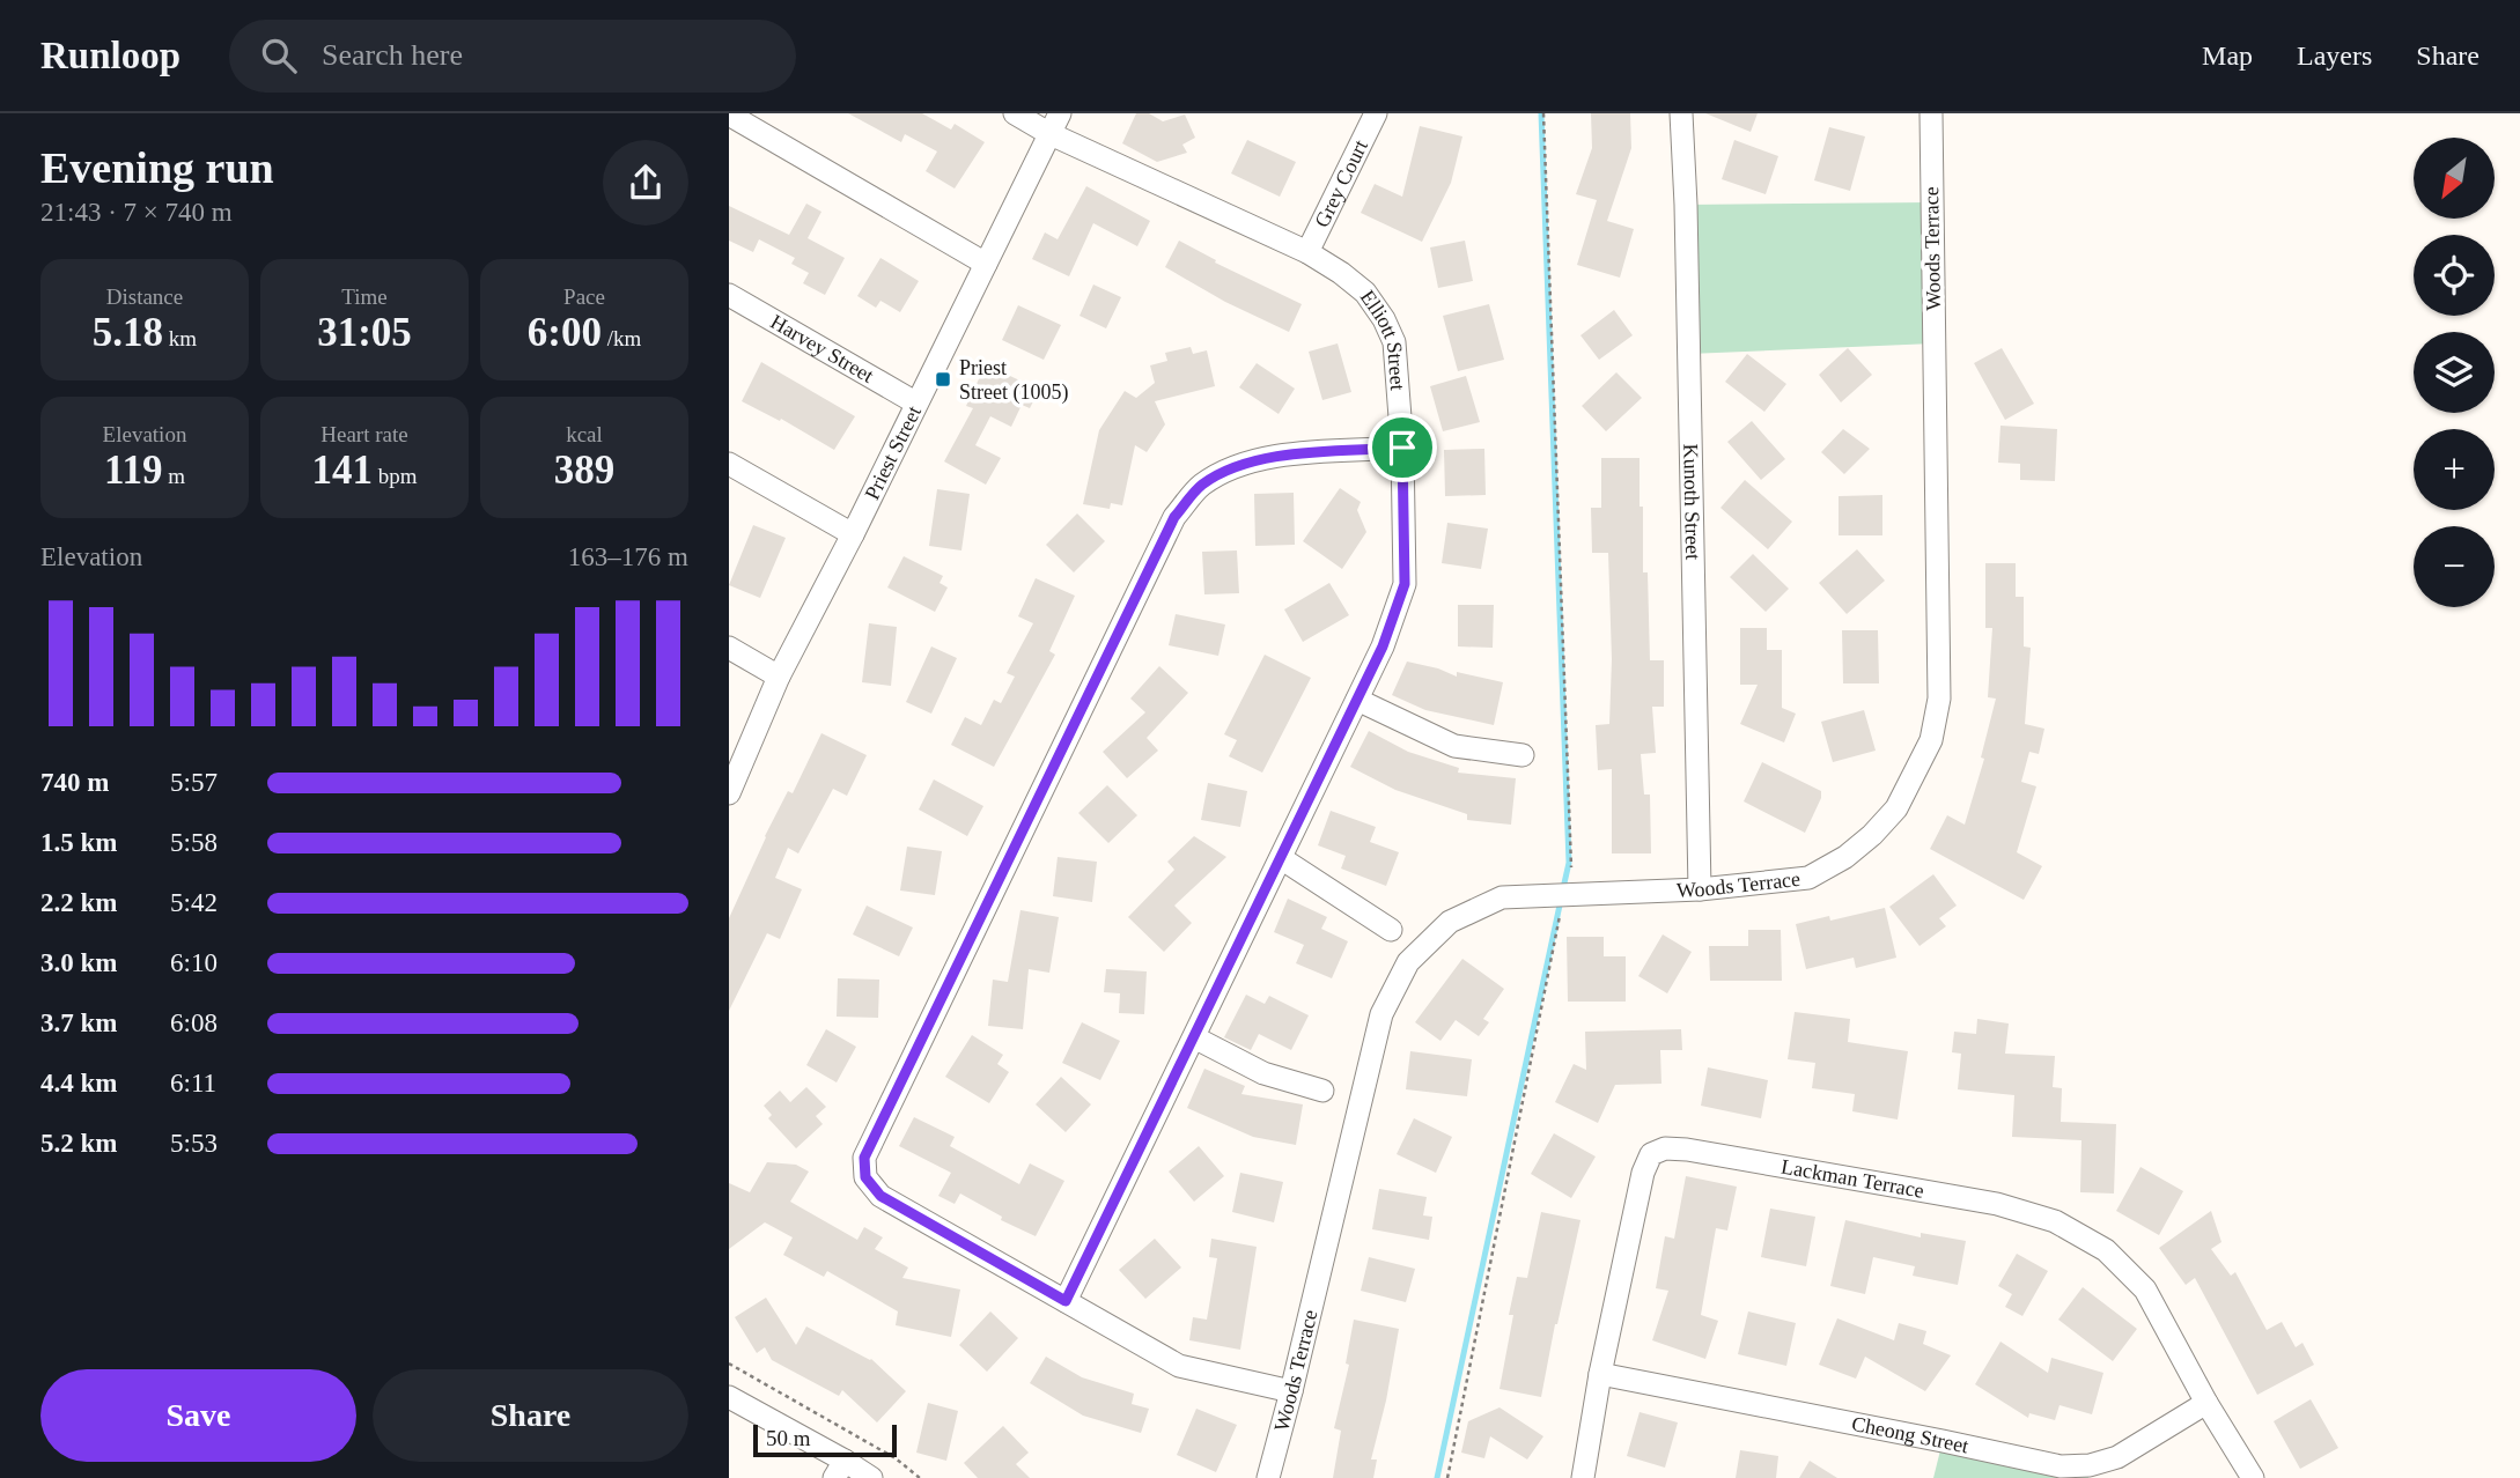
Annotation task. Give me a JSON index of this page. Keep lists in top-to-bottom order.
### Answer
{
  "streets": {
    "street": [
      "Grey Court",
      "Woods Terrace",
      "Elliott Street",
      "Harvey Street",
      "Priest Street",
      "Kunoth Street",
      "Lackman Terrace",
      "Cheong Street"
    ]
  },
  "crossings": [
    ["Grey Court", "Elliott Street"],
    ["Woods Terrace", "Kunoth Street"],
    ["Elliott Street", "Priest Street"],
    ["Harvey Street", "Priest Street"],
    ["Lackman Terrace", "Cheong Street"]
  ],
  "places": {
    "transit": ["Priest Street (1005)"]
  },
  "scale_bar": "50 m",
  "north": "bottom left",
  "page": {
    "header": "Runloop",
    "search": "Search here",
    "nav": ["Map", "Layers", "Share"],
    "heading": ["Evening run", "21:43 · 7 × 740 m"],
    "map_buttons": ["+", "−"],
    "stats": [
      ["Distance", "5.18 km"],
      ["Time", "31:05"],
      ["Pace", "6:00 /km"],
      ["Elevation", "119 m"],
      ["Heart rate", "141 bpm"],
      ["kcal", "389"]
    ],
    "chart": ["Elevation", "163–176 m"],
    "list": [
      {
        "name": "740 m",
        "note": "5:57"
      },
      {
        "name": "1.5 km",
        "note": "5:58"
      },
      {
        "name": "2.2 km",
        "note": "5:42"
      },
      {
        "name": "3.0 km",
        "note": "6:10"
      },
      {
        "name": "3.7 km",
        "note": "6:08"
      },
      {
        "name": "4.4 km",
        "note": "6:11"
      },
      {
        "name": "5.2 km",
        "note": "5:53"
      }
    ],
    "buttons": ["Save", "Share"],
    "scale": "50 m"
  }
}
